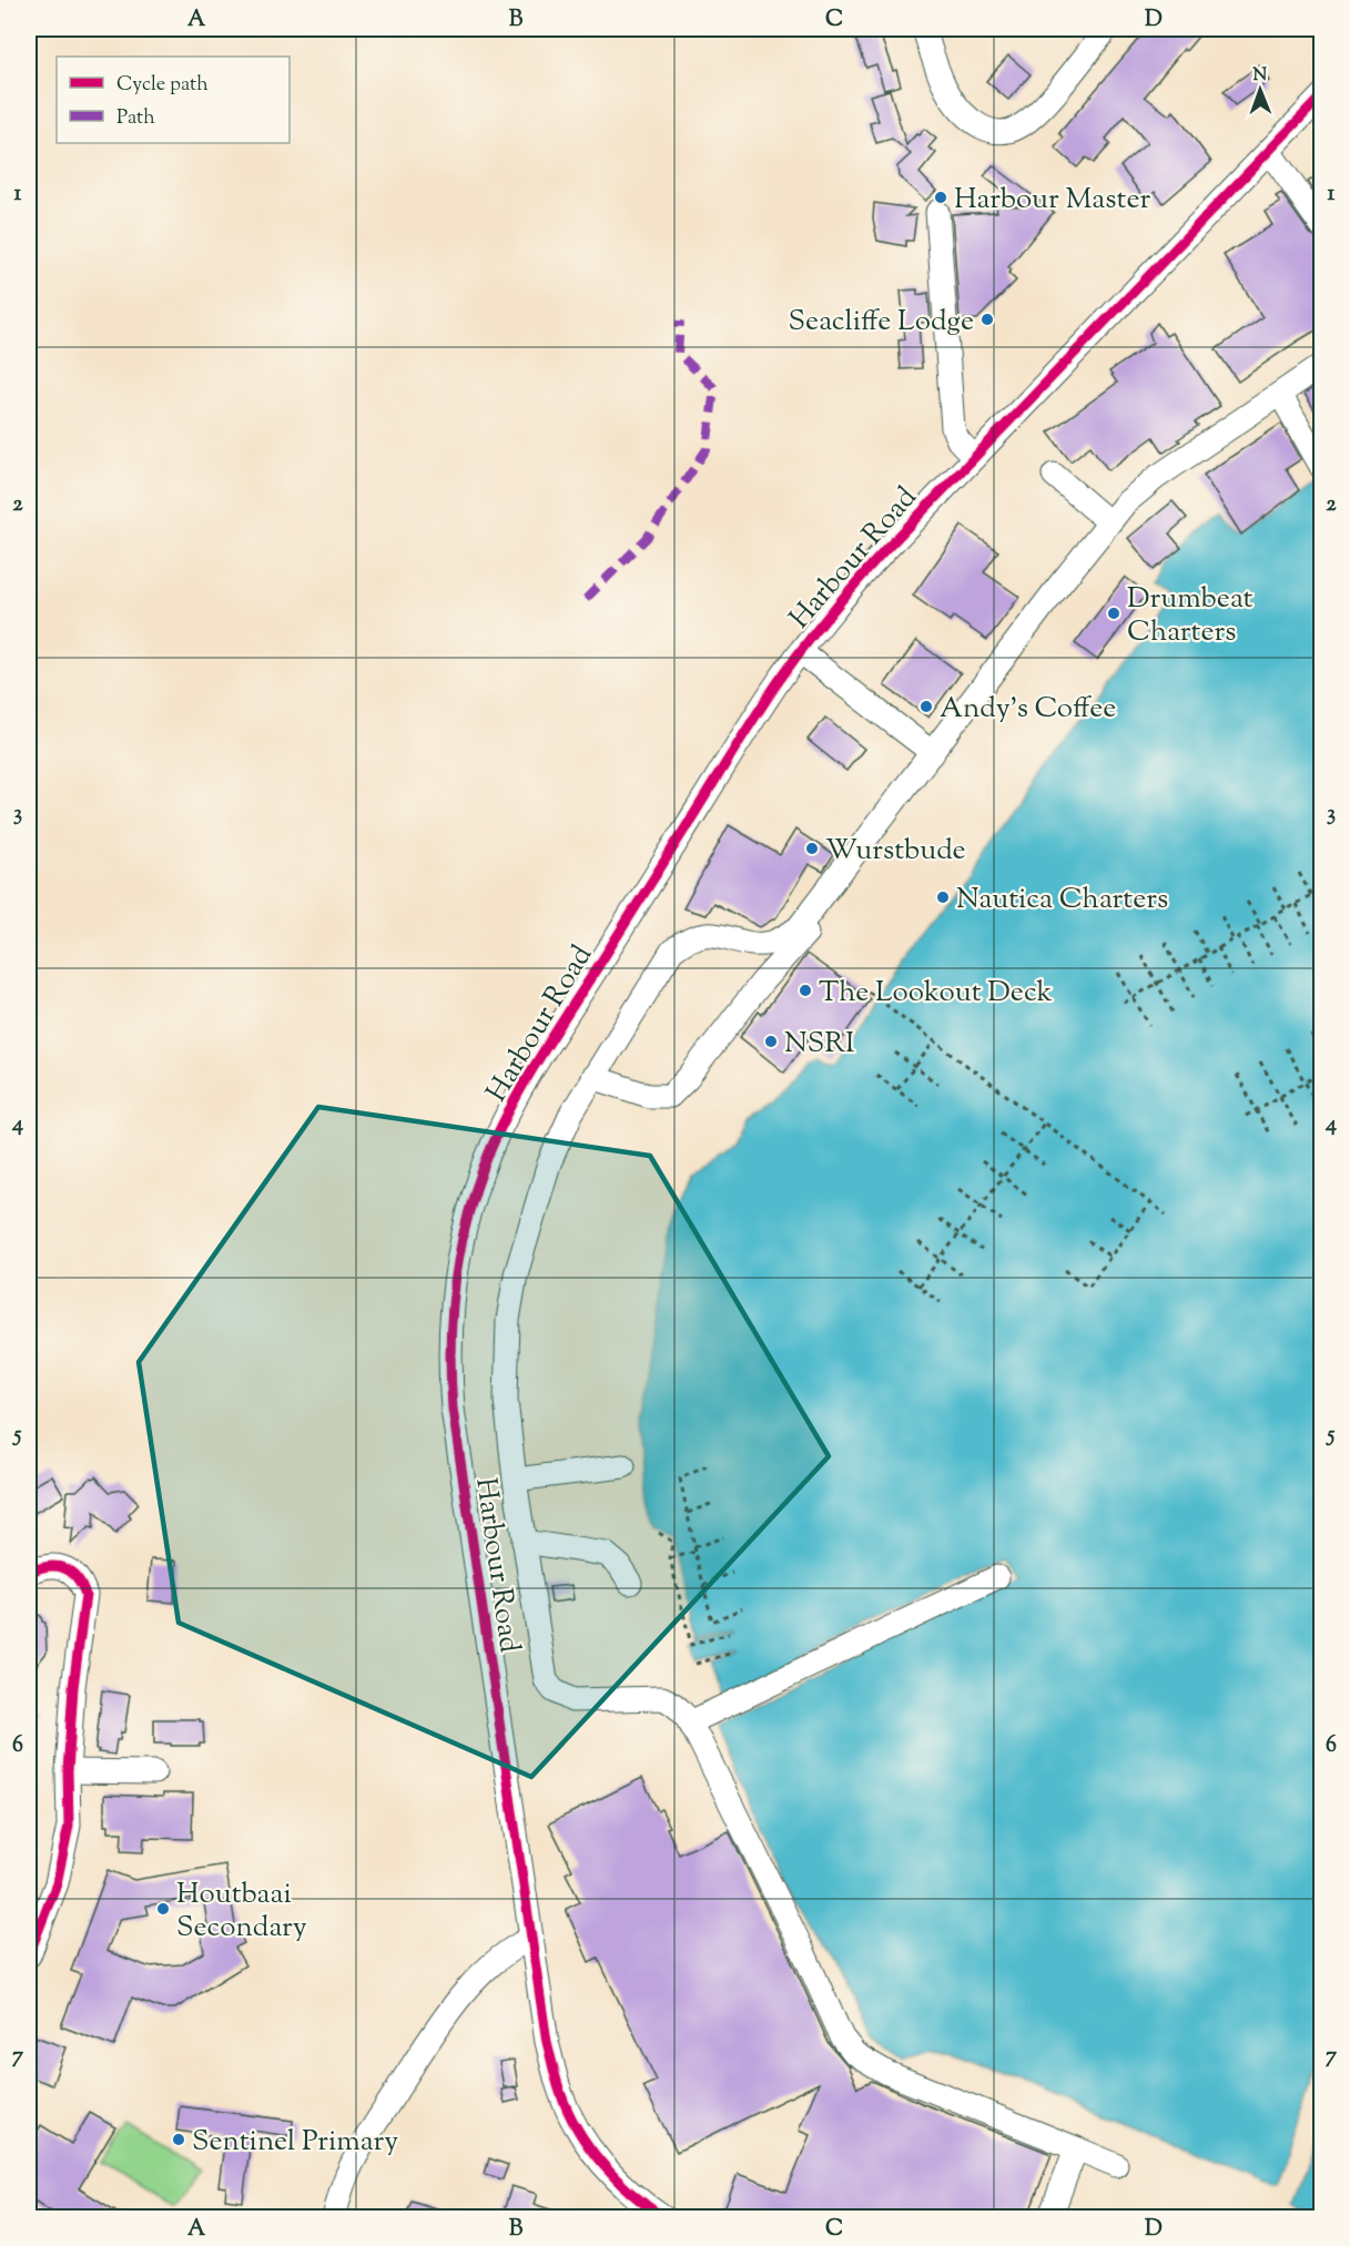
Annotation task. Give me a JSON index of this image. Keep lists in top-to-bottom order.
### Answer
{
  "streets": {
    "street": ["Harbour Road"]
  },
  "places": [
    "Harbour Master",
    "Seacliffe Lodge",
    "Drumbeat Charters",
    "Andy's Coffee",
    "Wurstbude",
    "Nautica Charters",
    "The Lookout Deck",
    "NSRI",
    "Houtbaai Secondary",
    "Sentinel Primary"
  ],
  "legend": ["Cycle path", "Path"],
  "north": "top",
  "grid": {
    "columns": [
      "A",
      "B",
      "C",
      "D"
    ],
    "rows": [
      "1",
      "2",
      "3",
      "4",
      "5",
      "6",
      "7"
    ]
  }
}
